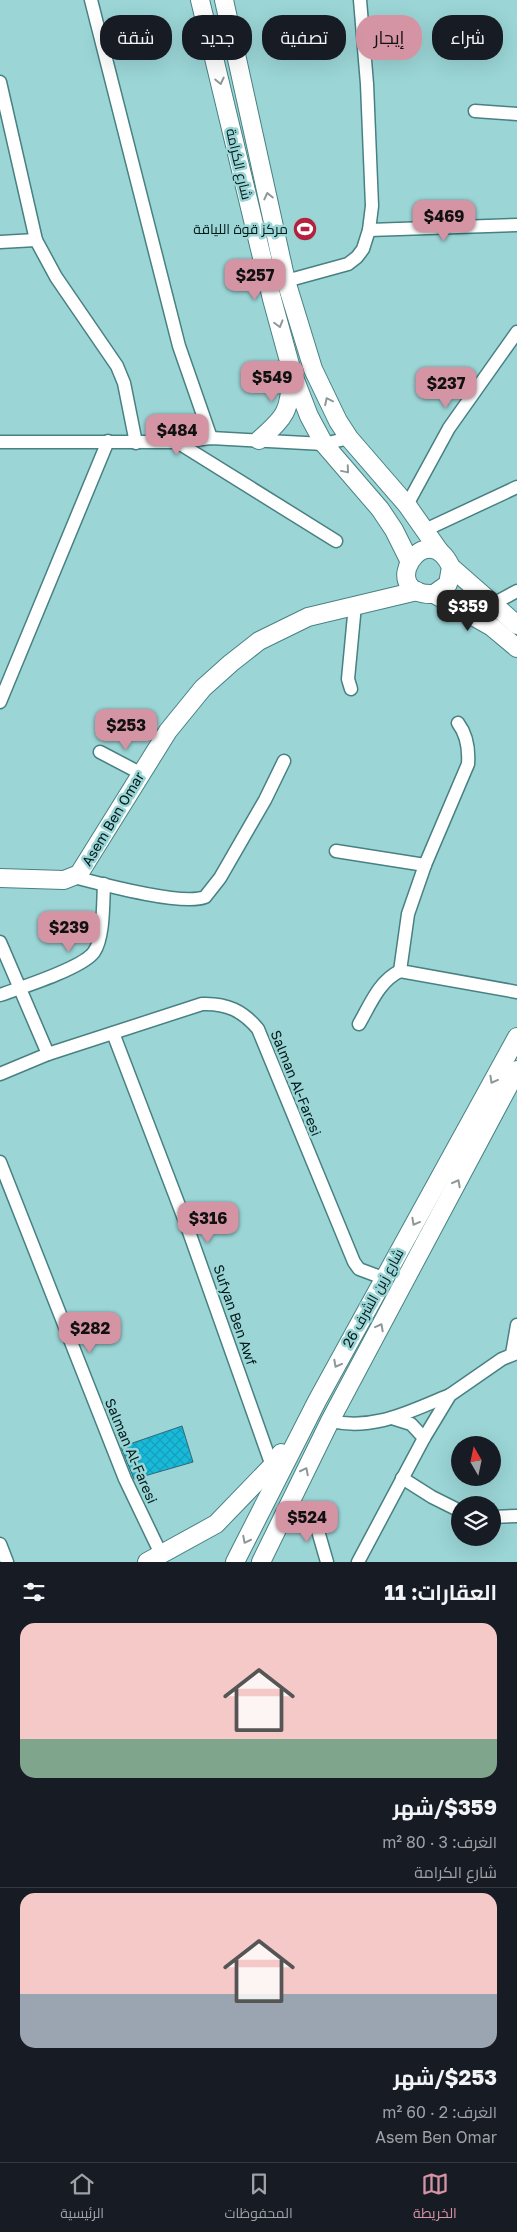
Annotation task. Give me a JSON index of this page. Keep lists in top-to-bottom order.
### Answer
{
  "streets": {
    "street": [
      "شارع الكرامة",
      "Asem Ben Omar",
      "Salman Al-Faresi",
      "شارع زين الشرف 26",
      "Sufyan Ben Awf"
    ]
  },
  "crossings": [
    ["شارع الكرامة", "Asem Ben Omar"],
    ["Salman Al-Faresi", "شارع زين الشرف 26"],
    ["Salman Al-Faresi", "Sufyan Ben Awf"]
  ],
  "places": {
    "sports": ["مركز قوة اللياقة"]
  },
  "north": "top",
  "page": {
    "chip": [
      "شراء",
      "إيجار",
      "تصفية",
      "جديد",
      "شقة"
    ],
    "price": [
      "$469",
      "$257",
      "$549",
      "$237",
      "$484",
      "$359",
      "$253",
      "$239",
      "$316",
      "$282",
      "$524"
    ],
    "heading": "العقارات: 11",
    "list": [
      {
        "name": "$359/شهر",
        "note": "الغرف: 3 · 80 m² · شارع الكرامة"
      },
      {
        "name": "$253/شهر",
        "note": "الغرف: 2 · 60 m² · Asem Ben Omar"
      }
    ],
    "tabs": ["الخريطة", "المحفوظات", "الرئيسية"]
  }
}
